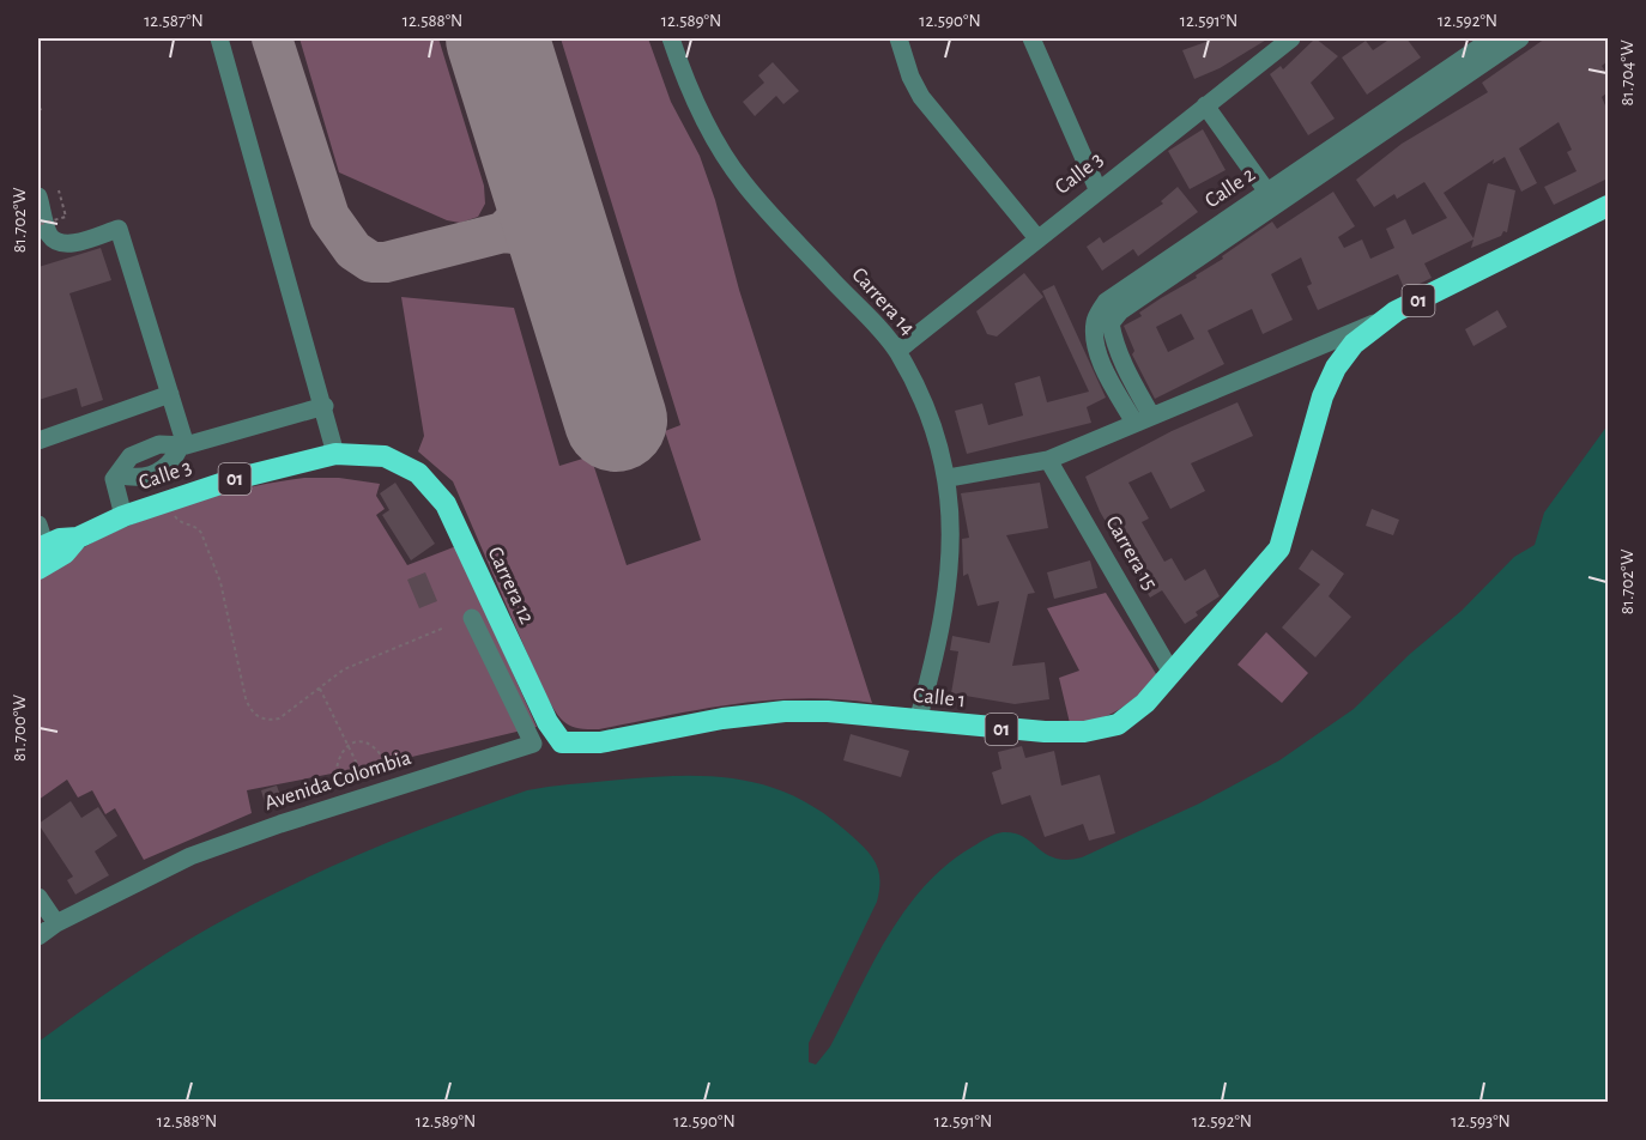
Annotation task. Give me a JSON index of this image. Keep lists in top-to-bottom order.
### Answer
{
  "streets": {
    "highway": [
      "Calle 3",
      "01",
      "Carrera 12",
      "Calle 1"
    ],
    "street": [
      "Calle 2",
      "Carrera 14",
      "Carrera 15",
      "Avenida Colombia"
    ]
  },
  "crossings": [
    ["Calle 3", "Carrera 14"],
    ["Calle 3", "Carrera 12"],
    ["01", "Calle 1"],
    ["Carrera 14", "Calle 1"],
    ["Carrera 15", "Calle 1"],
    ["Carrera 12", "Calle 1"]
  ],
  "coordinates": [
    "12.587°N",
    "12.588°N",
    "12.589°N",
    "12.590°N",
    "12.591°N",
    "12.592°N",
    "81.704°W",
    "81.702°W",
    "81.700°W",
    "12.593°N"
  ]
}
